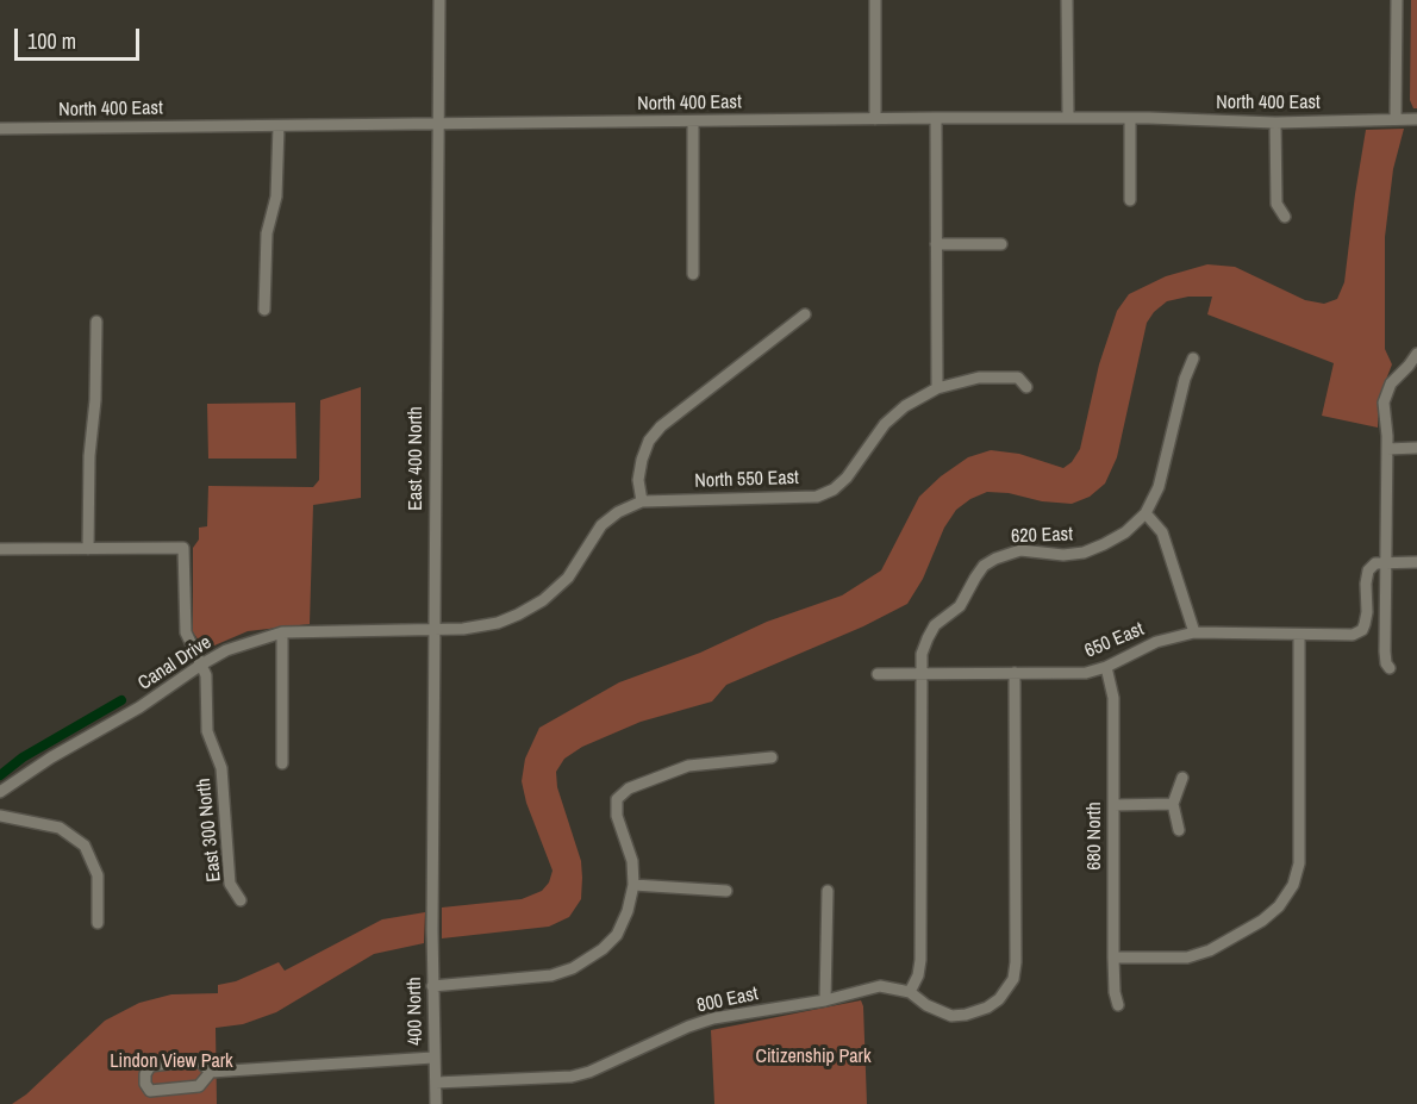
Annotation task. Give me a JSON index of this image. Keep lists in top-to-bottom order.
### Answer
{
  "streets": {
    "street": [
      "North 400 East",
      "East 400 North",
      "North 550 East",
      "620 East",
      "650 East",
      "Canal Drive",
      "East 300 North",
      "680 North",
      "800 East",
      "400 North"
    ]
  },
  "crossings": [
    ["North 400 East", "East 400 North"],
    ["East 400 North", "Canal Drive"],
    ["East 400 North", "400 North"],
    ["North 550 East", "Canal Drive"],
    ["620 East", "650 East"],
    ["620 East", "800 East"],
    ["650 East", "680 North"],
    ["650 East", "800 East"],
    ["Canal Drive", "East 300 North"],
    ["800 East", "400 North"]
  ],
  "parks": ["Citizenship Park", "Lindon View Park"],
  "scale_bar": "100 m"
}
